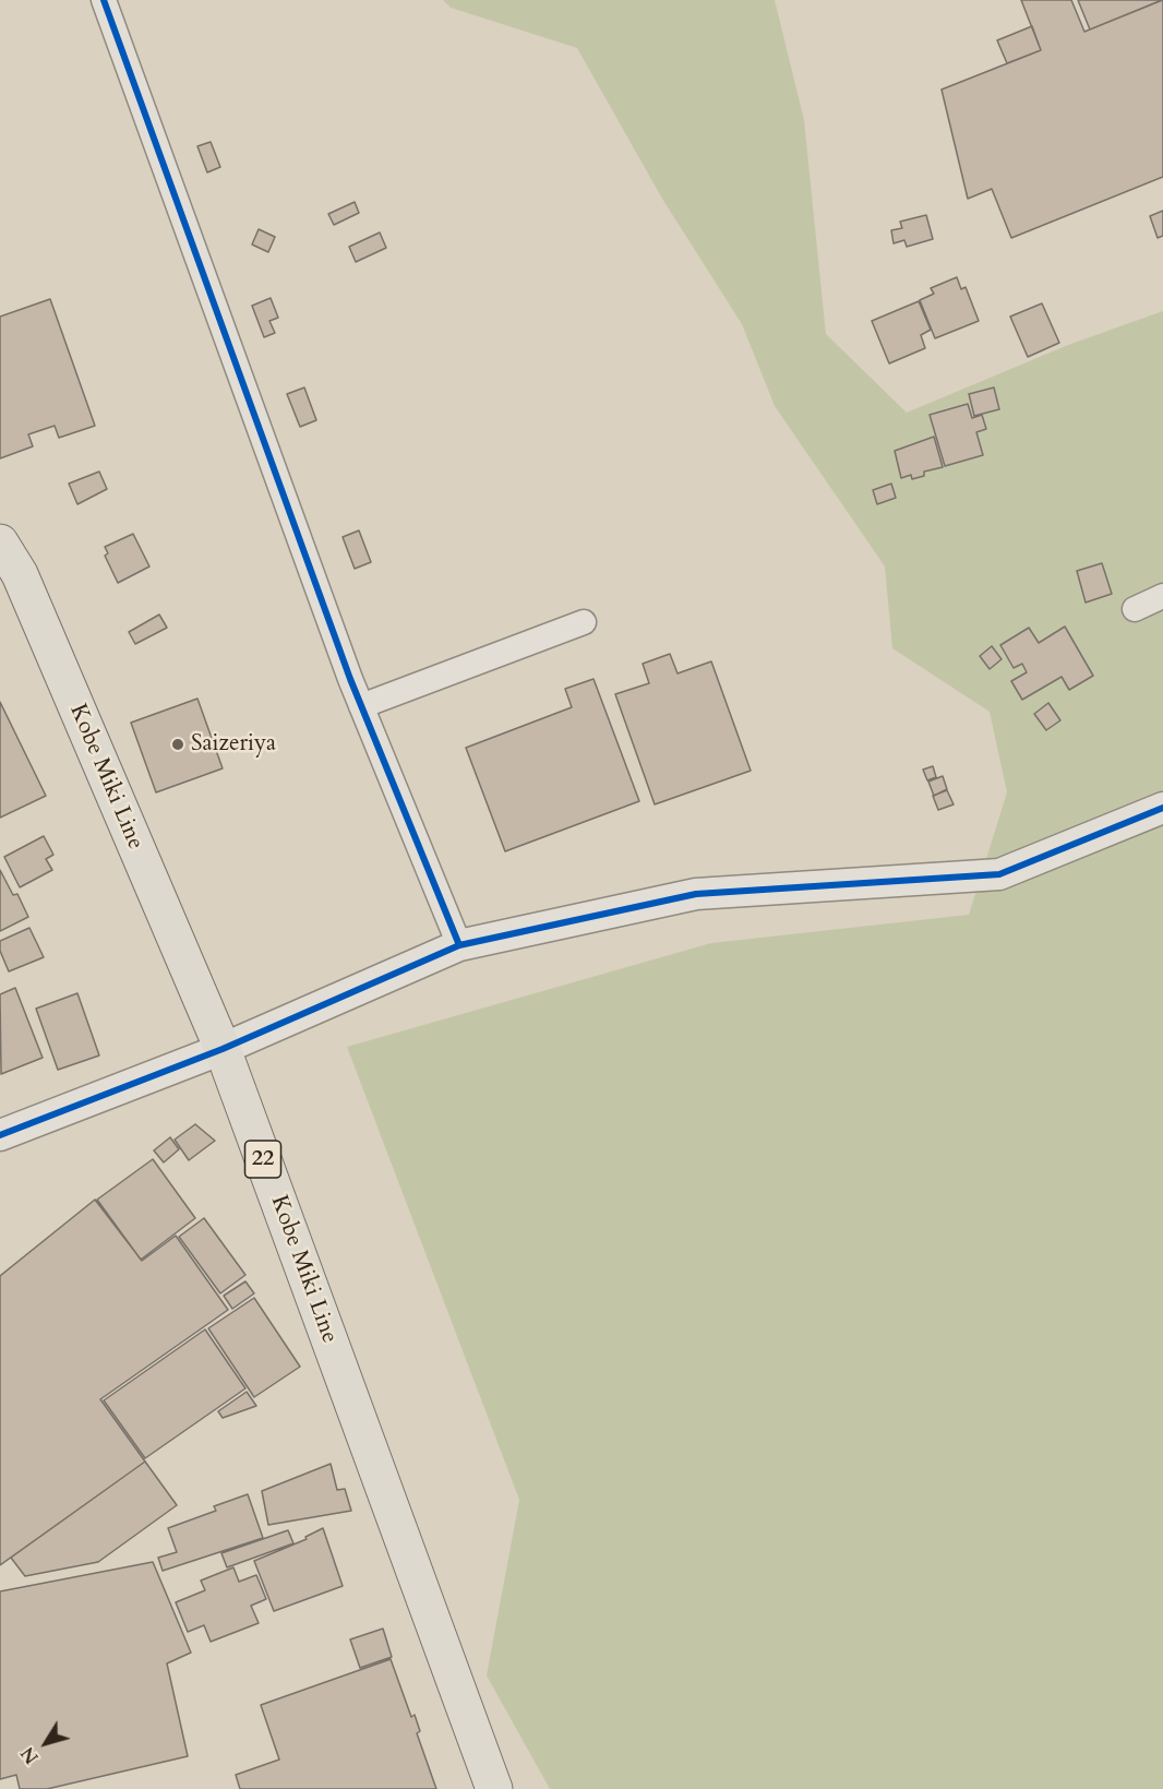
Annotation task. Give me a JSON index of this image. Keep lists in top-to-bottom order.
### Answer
{
  "streets": {
    "main road": ["Kobe Miki Line", "22"]
  },
  "places": ["Saizeriya"],
  "north": "bottom left"
}
